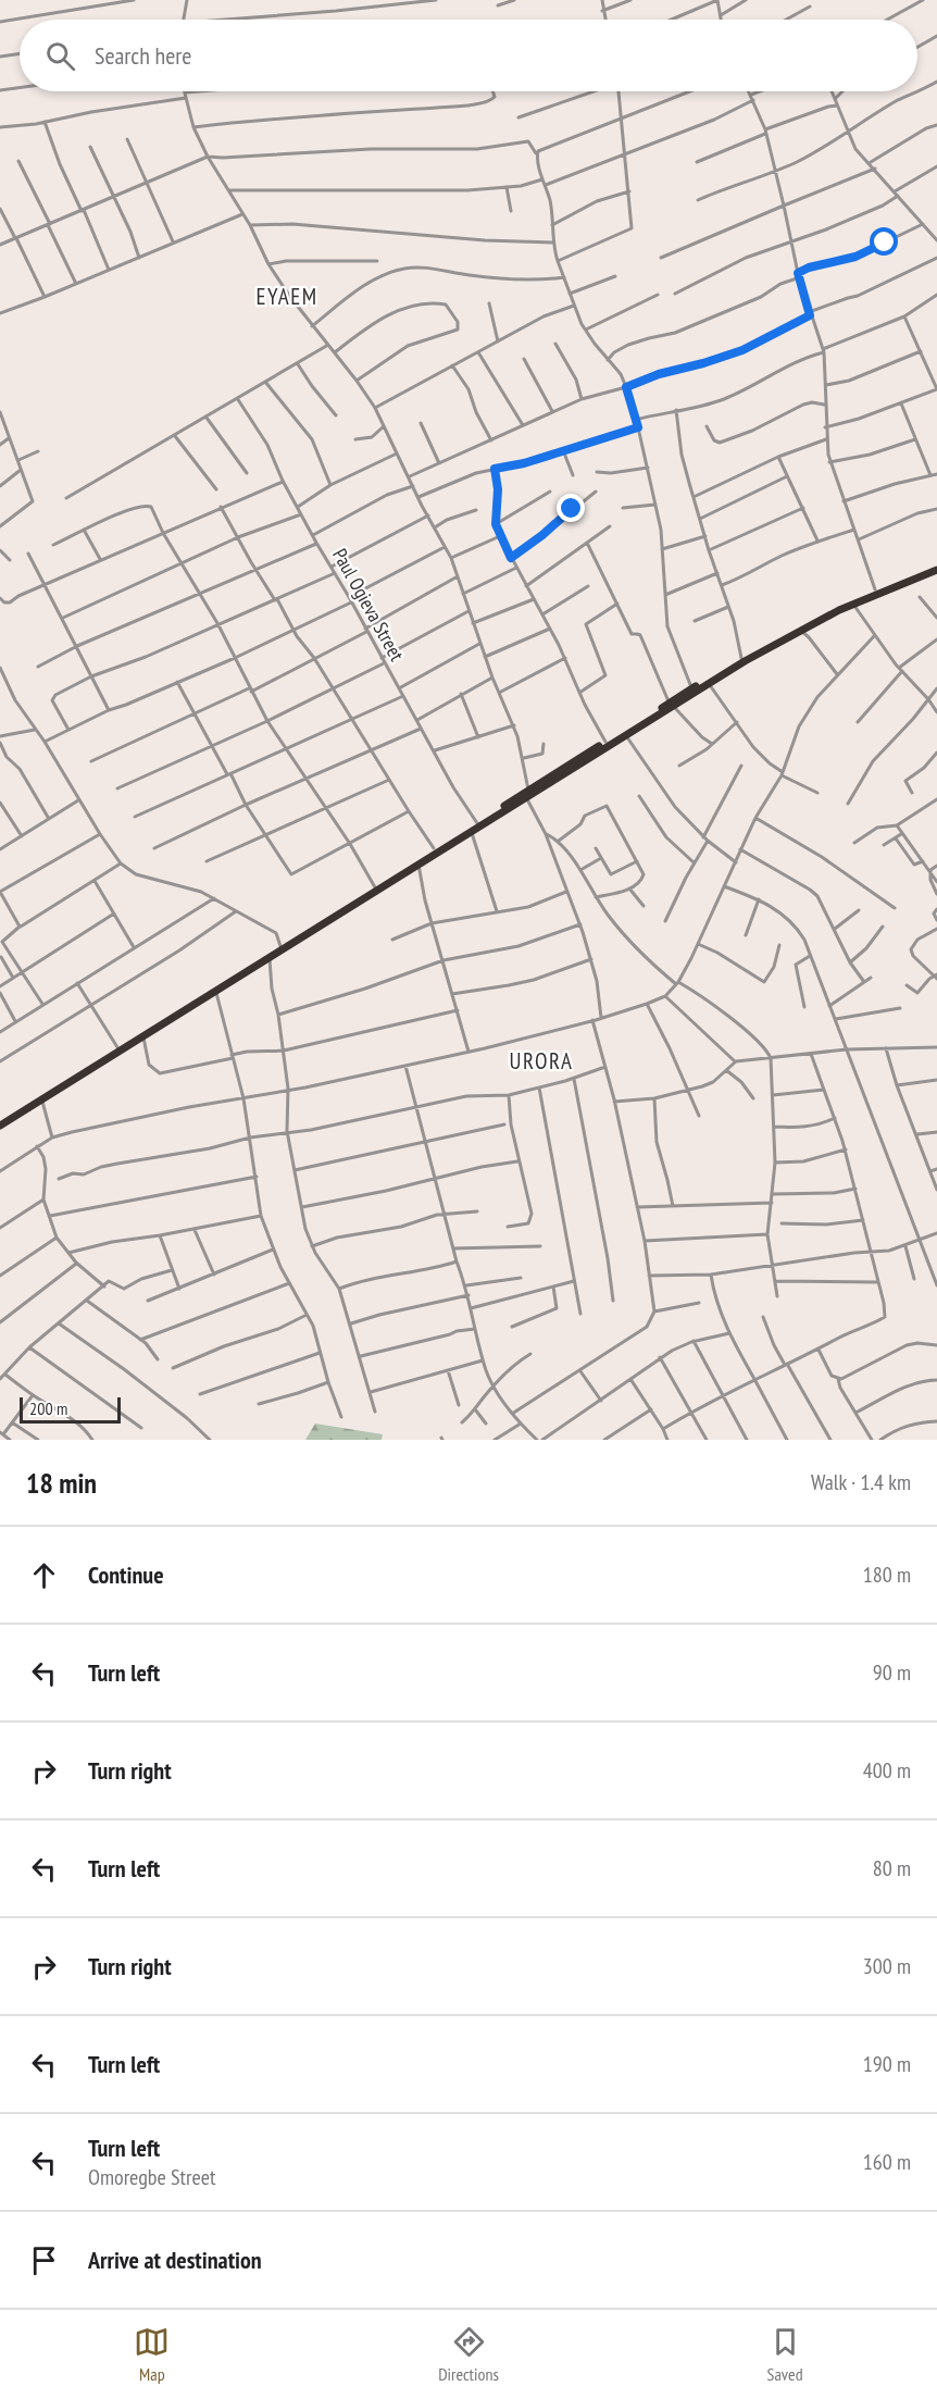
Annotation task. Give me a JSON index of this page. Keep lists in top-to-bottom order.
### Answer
{
  "streets": {
    "street": ["Paul Ogieva Street"]
  },
  "districts": ["EYAEM", "URORA"],
  "scale_bar": "200 m",
  "page": {
    "search": "Search here",
    "scale": "200 m",
    "heading": ["18 min", "Walk · 1.4 km"],
    "list": [
      ["Continue", "180 m"],
      ["Turn left", "90 m"],
      ["Turn right", "400 m"],
      ["Turn left", "80 m"],
      ["Turn right", "300 m"],
      ["Turn left", "190 m"],
      ["Turn left", "Omoregbe Street", "160 m"],
      "Arrive at destination"
    ],
    "nav": ["Map", "Directions", "Saved"]
  }
}
